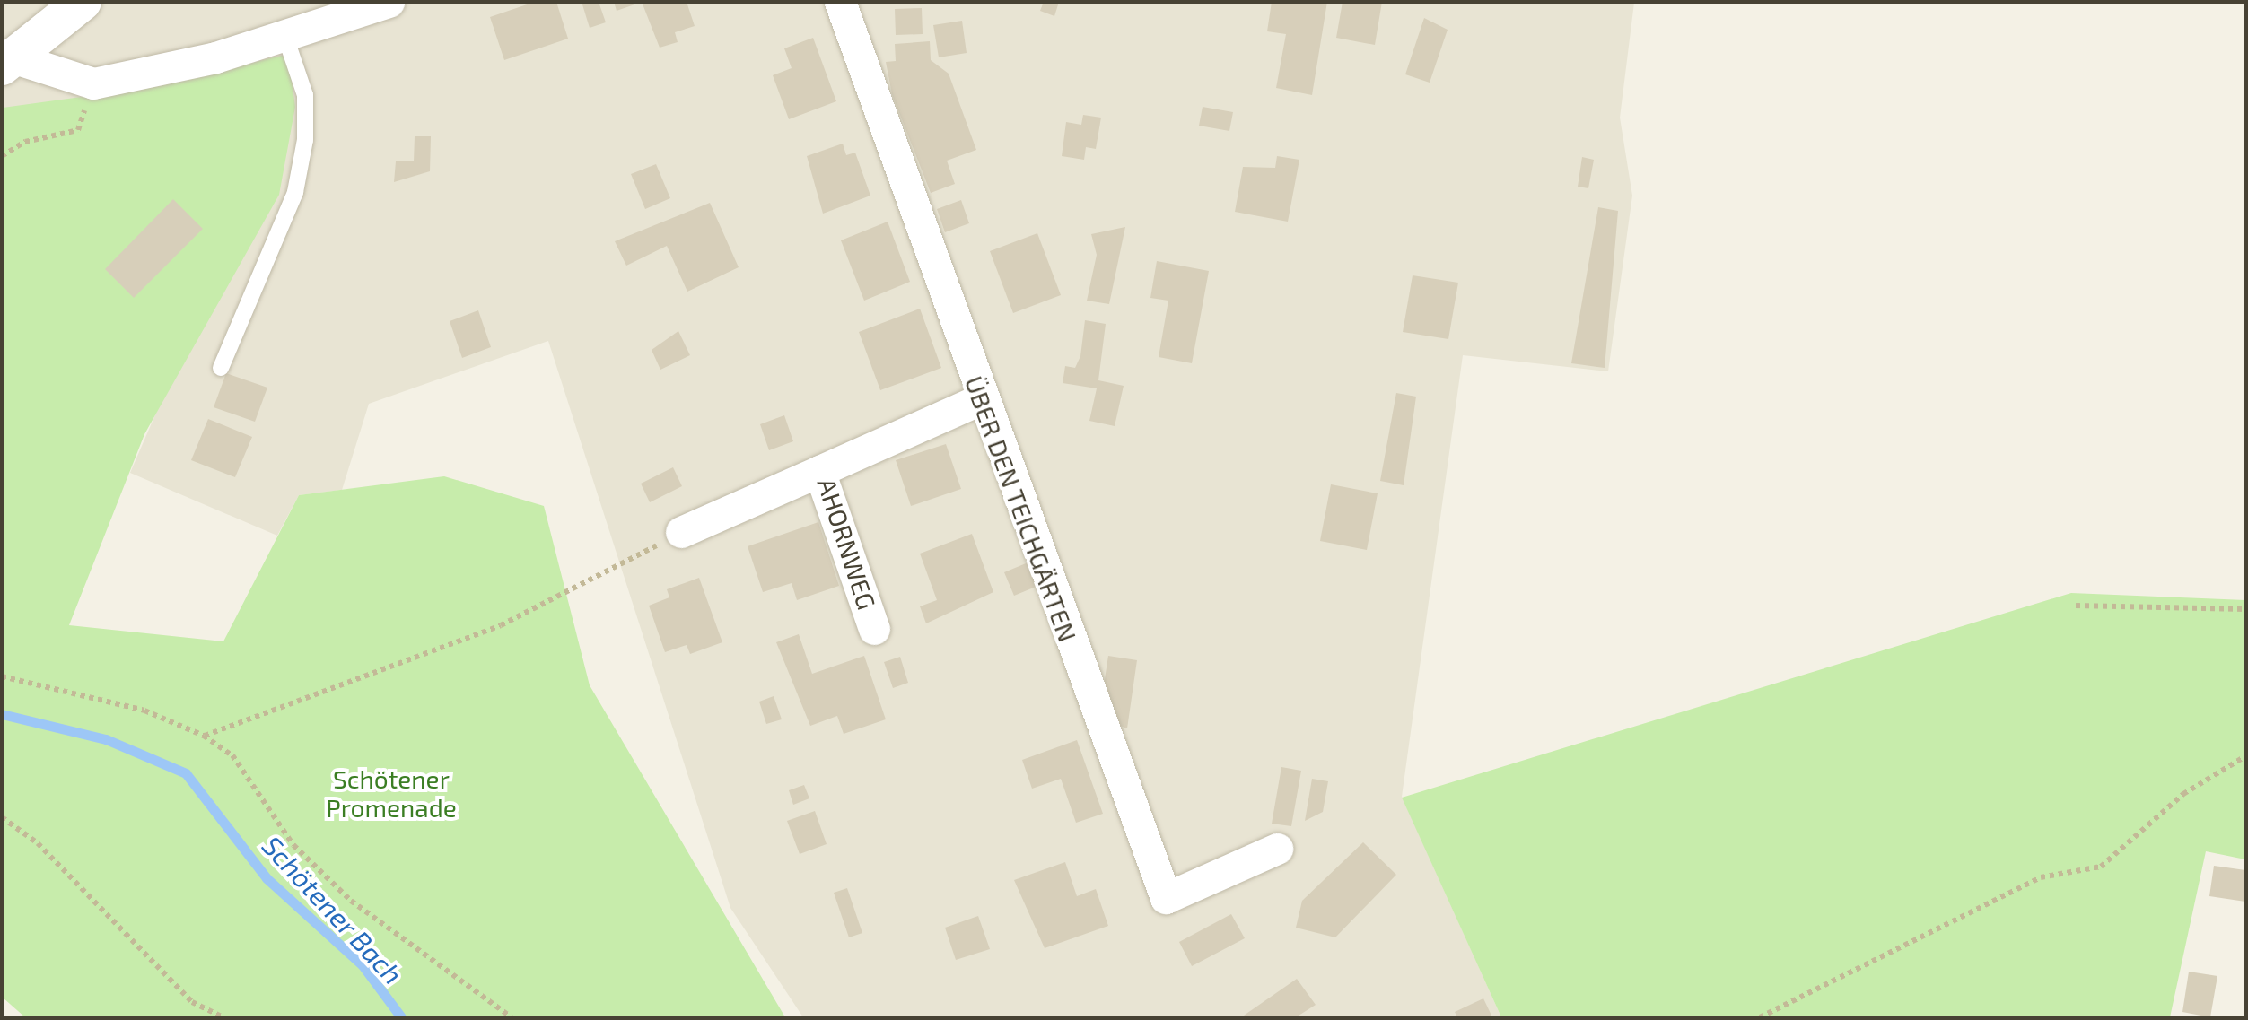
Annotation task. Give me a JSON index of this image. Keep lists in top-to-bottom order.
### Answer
{
  "streets": {
    "street": ["ÜBER DEN TEICHGÄRTEN", "AHORNWEG"]
  },
  "crossings": [
    ["ÜBER DEN TEICHGÄRTEN", "AHORNWEG"]
  ],
  "water": ["Schötener Bach"],
  "parks": ["Schötener Promenade"]
}
